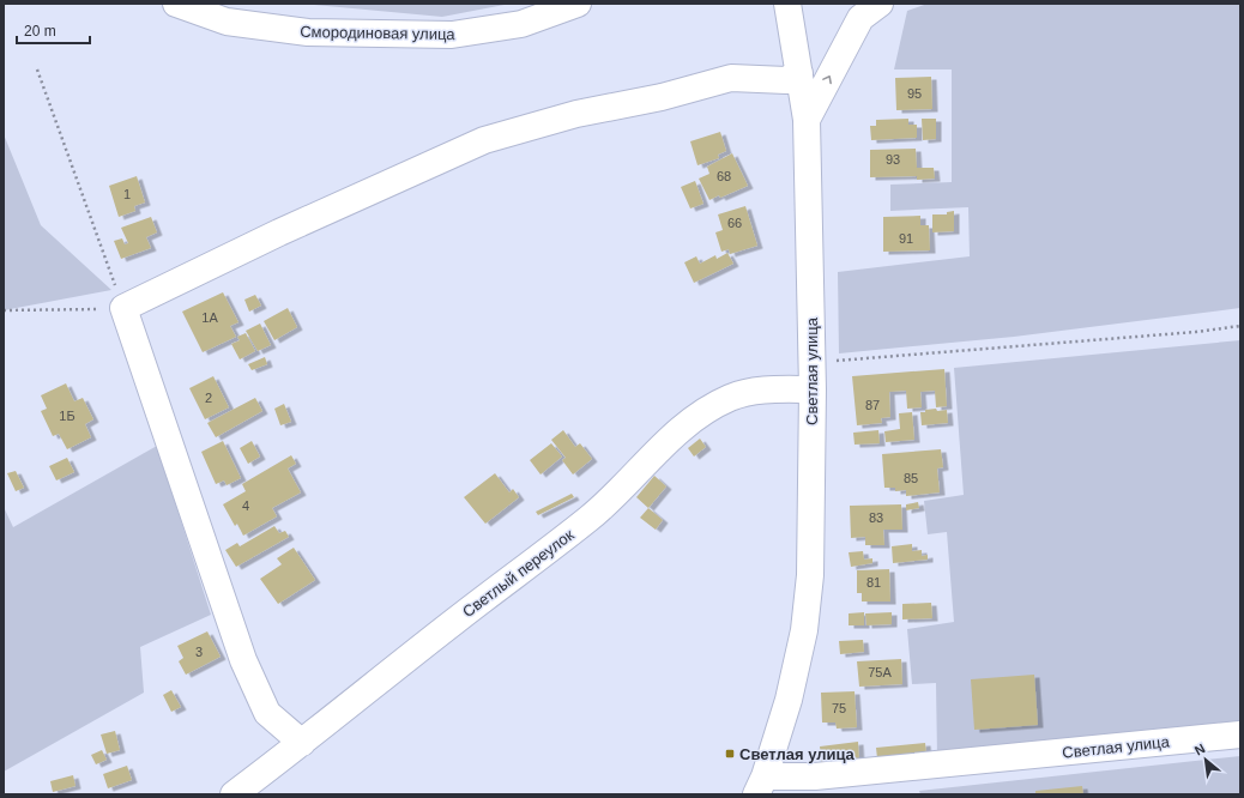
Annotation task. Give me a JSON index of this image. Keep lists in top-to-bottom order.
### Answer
{
  "streets": {
    "street": ["Смородиновая улица", "Светлая улица", "Светлый переулок"]
  },
  "crossings": [
    ["Светлая улица", "Светлый переулок"]
  ],
  "places": {
    "transit": ["Светлая улица"]
  },
  "house_numbers": [
    "95",
    "93",
    "68",
    "1",
    "66",
    "91",
    "1А",
    "2",
    "87",
    "1Б",
    "85",
    "4",
    "83",
    "81",
    "3",
    "75А",
    "75"
  ],
  "scale_bar": "20 m",
  "north": "top left"
}
